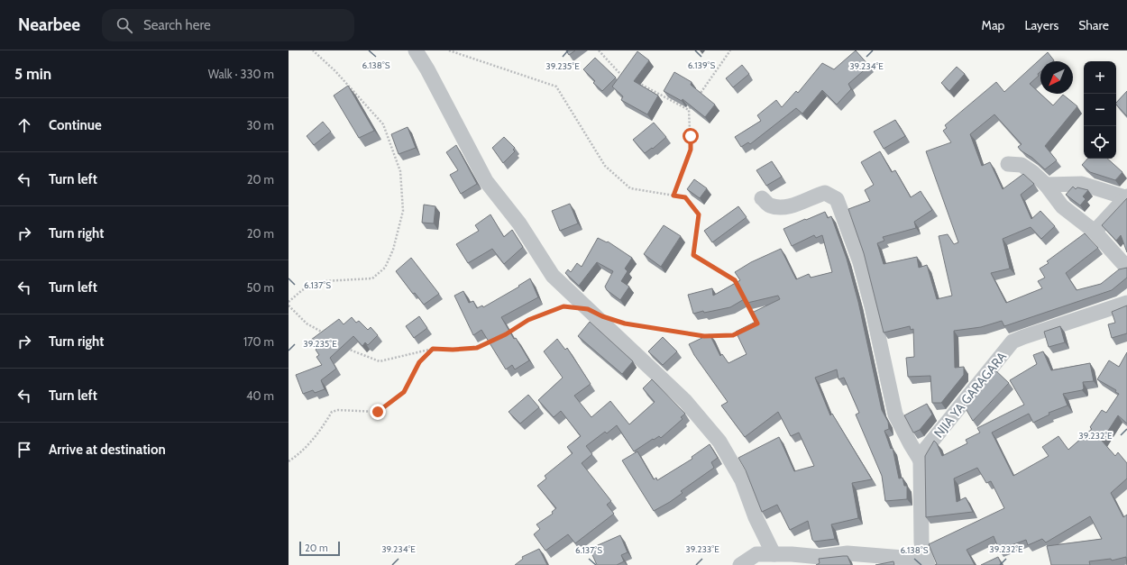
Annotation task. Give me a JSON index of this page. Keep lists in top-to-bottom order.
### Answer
{
  "streets": {
    "street": ["NJIA YA GARAGARA"]
  },
  "scale_bar": "20 m",
  "north": "bottom left",
  "page": {
    "header": "Nearbee",
    "search": "Search here",
    "nav": ["Map", "Layers", "Share"],
    "heading": ["5 min", "Walk · 330 m"],
    "map_buttons": ["+", "−"],
    "list": [
      ["Continue", "30 m"],
      ["Turn left", "20 m"],
      ["Turn right", "20 m"],
      ["Turn left", "50 m"],
      ["Turn right", "170 m"],
      ["Turn left", "40 m"],
      "Arrive at destination"
    ],
    "scale": "20 m"
  },
  "coordinates": [
    "6.138°S",
    "6.139°S",
    "39.235°E",
    "39.234°E",
    "6.137°S",
    "39.232°E",
    "39.233°E"
  ]
}
